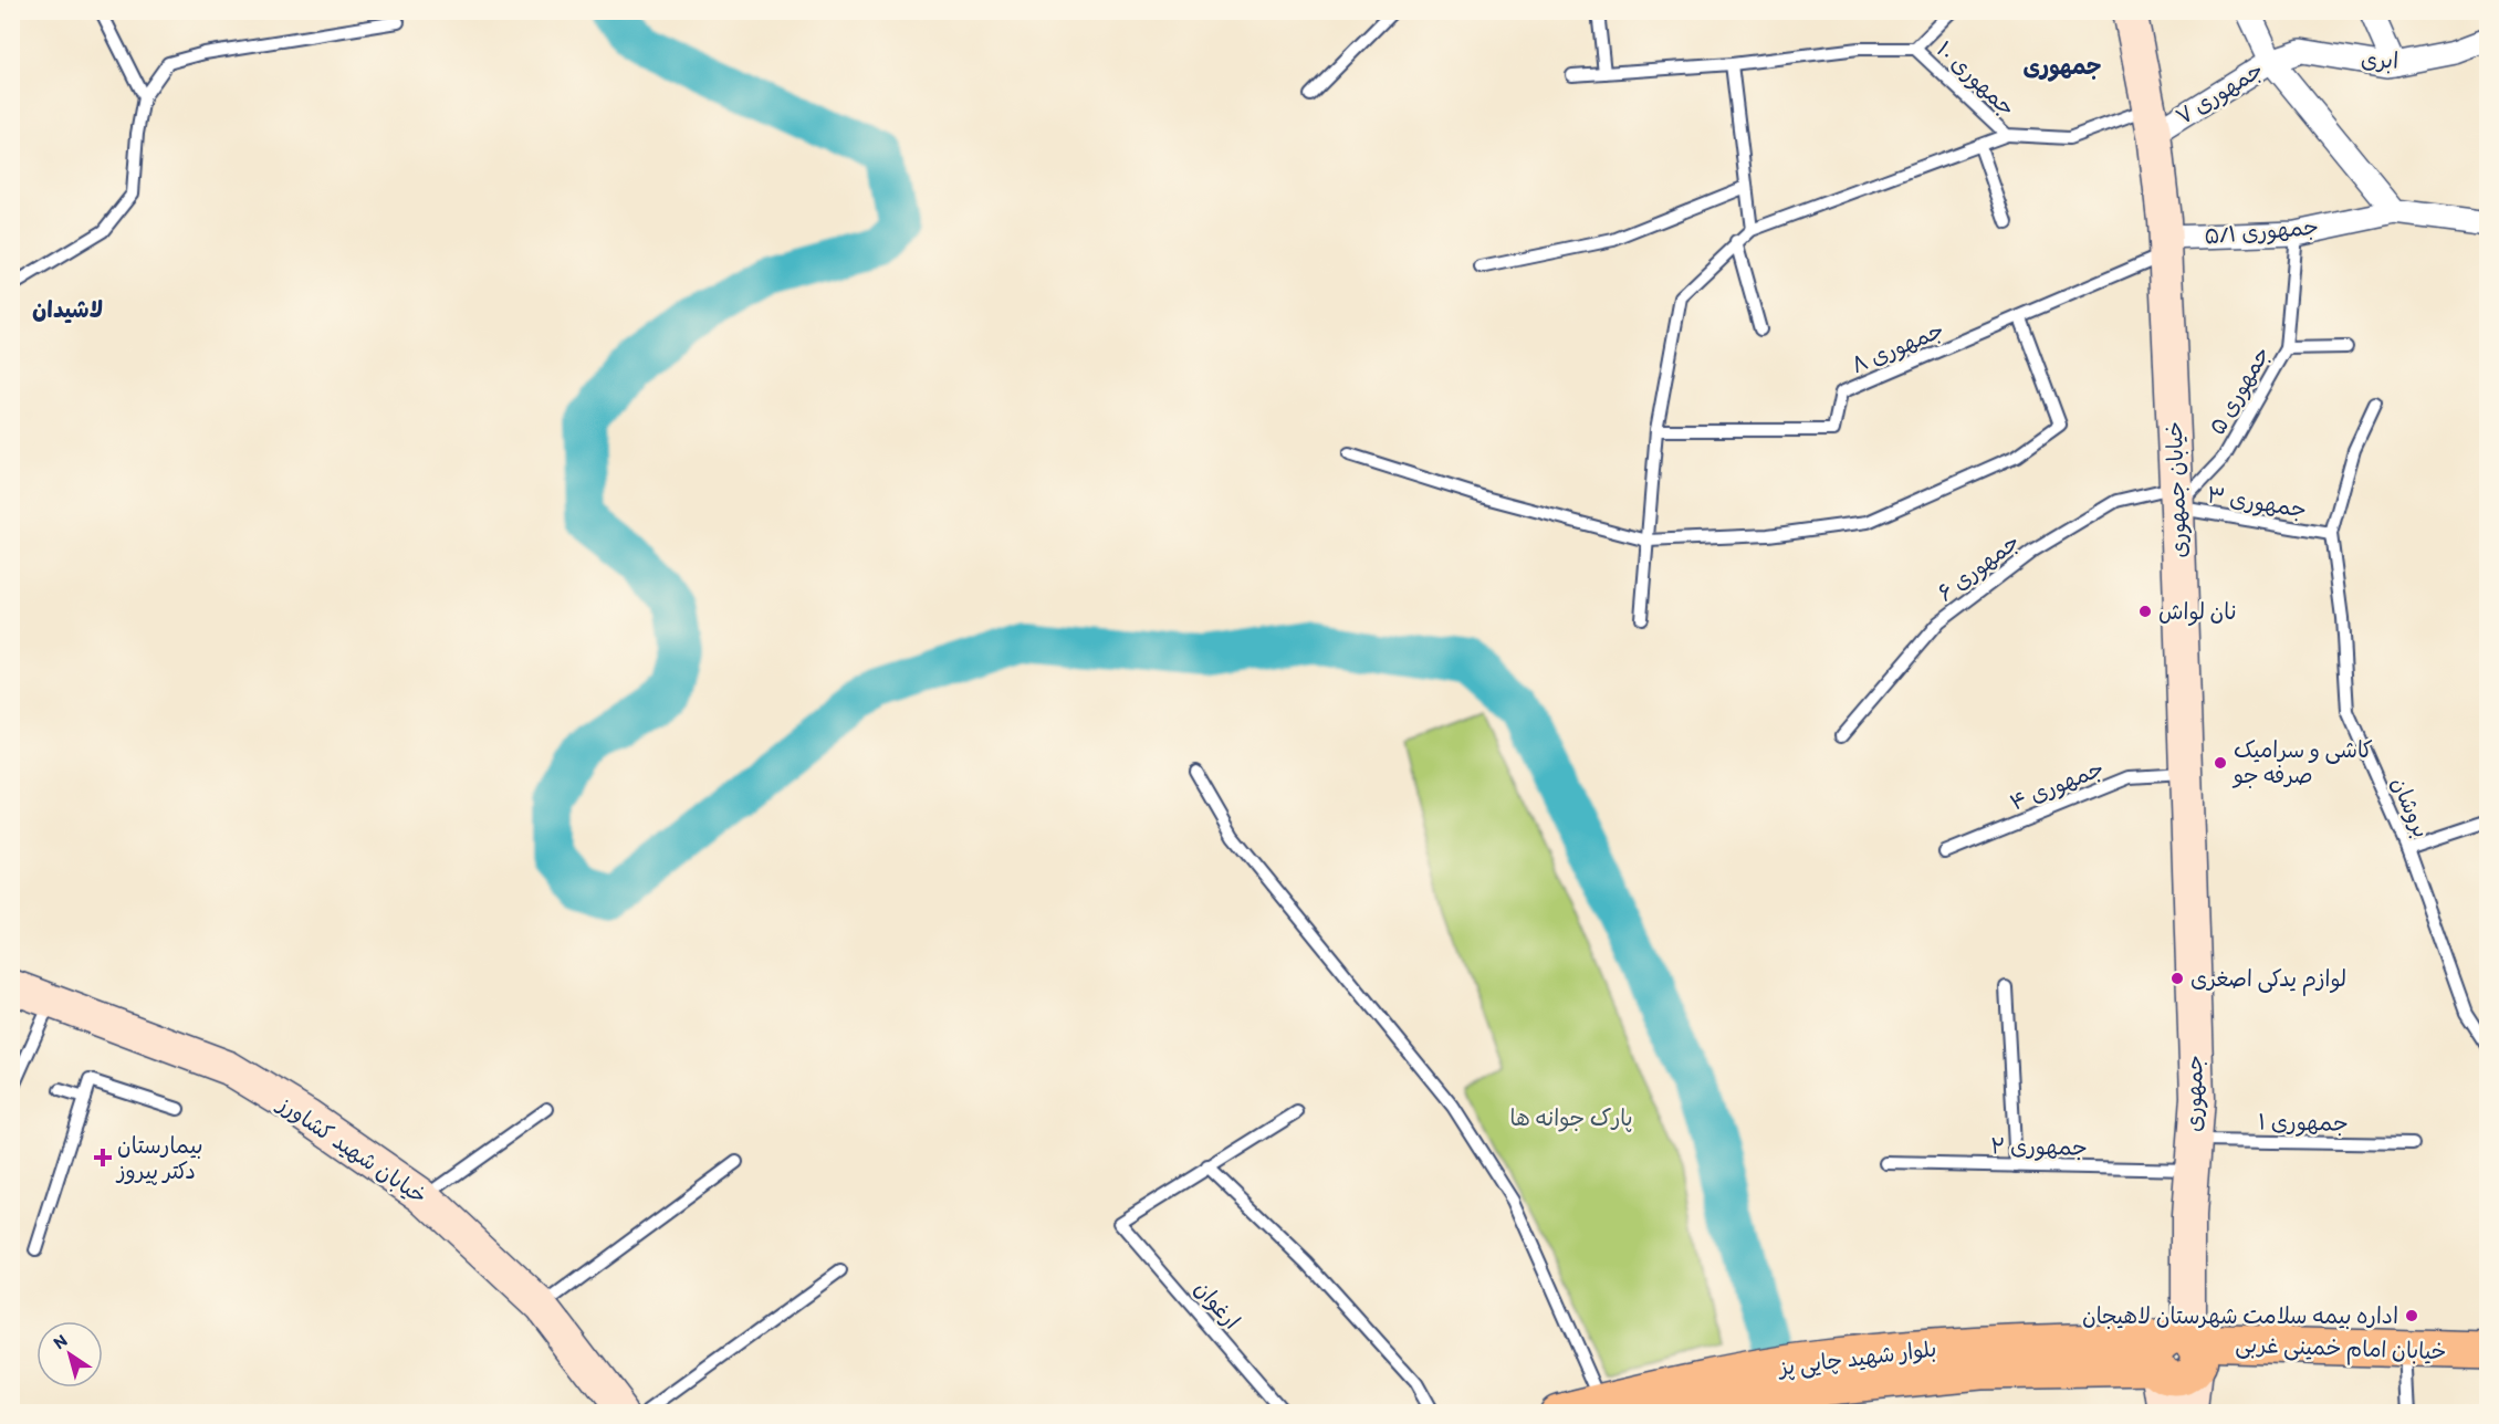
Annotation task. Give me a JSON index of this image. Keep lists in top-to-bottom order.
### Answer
{
  "streets": {
    "main road": [
      "خیابان جمهوری",
      "جمهوری",
      "خیابان شهید کشاورز",
      "خیابان امام خمینی غربی",
      "بلوار شهید چایی پز"
    ],
    "street": ["ابری", "جمهوری ۷", "جمهوری ۵/۱"],
    "lane": [
      "جمهوری ۱۰",
      "جمهوری ۸",
      "جمهوری ۵",
      "جمهوری ۳",
      "جمهوری ۶",
      "جمهوری ۴",
      "بروشان",
      "جمهوری ۱",
      "جمهوری ۲",
      "ارغوان"
    ]
  },
  "crossings": [
    ["ابری", "جمهوری ۷"],
    ["جمهوری ۱۰", "جمهوری ۷"],
    ["جمهوری ۱۰", "خیابان جمهوری"],
    ["جمهوری ۷", "خیابان جمهوری"],
    ["جمهوری ۵/۱", "جمهوری ۸"],
    ["جمهوری ۵/۱", "جمهوری ۵"],
    ["جمهوری ۵/۱", "خیابان جمهوری"],
    ["جمهوری ۸", "خیابان جمهوری"],
    ["جمهوری ۵", "خیابان جمهوری"],
    ["جمهوری ۵", "جمهوری ۳"],
    ["جمهوری ۵", "جمهوری ۶"],
    ["خیابان جمهوری", "جمهوری ۳"],
    ["خیابان جمهوری", "جمهوری ۶"],
    ["خیابان جمهوری", "جمهوری ۴"],
    ["خیابان جمهوری", "جمهوری"],
    ["جمهوری ۳", "جمهوری ۶"],
    ["جمهوری ۳", "بروشان"],
    ["جمهوری", "جمهوری ۱"],
    ["جمهوری", "جمهوری ۲"],
    ["جمهوری", "خیابان امام خمینی غربی"],
    ["جمهوری", "بلوار شهید چایی پز"],
    ["جمهوری ۱", "جمهوری ۲"],
    ["خیابان امام خمینی غربی", "بلوار شهید چایی پز"]
  ],
  "districts": ["جمهوری", "لاشیدان"],
  "parks": ["پارک جوانه ها"],
  "places": {
    "other": [
      "نان لواش",
      "کاشی و سرامیک صرفه جو",
      "لوازم یدکی اصغری",
      "اداره بیمه سلامت شهرستان لاهیجان"
    ],
    "health": ["بیمارستان دکتر پیروز"]
  },
  "north": "top left"
}
